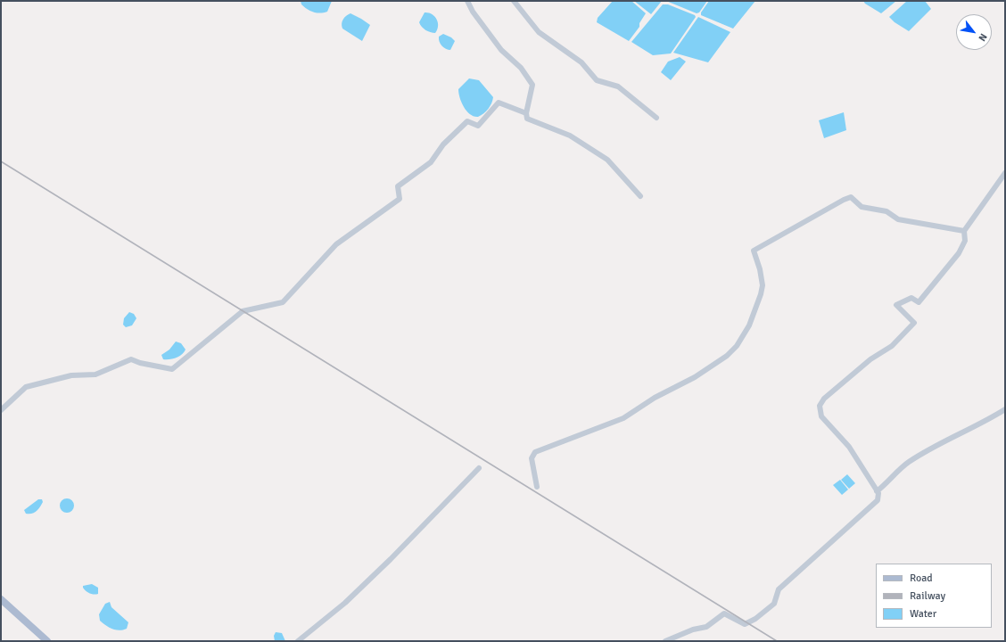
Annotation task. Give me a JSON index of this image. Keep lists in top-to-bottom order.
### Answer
{
  "legend": ["Road", "Railway", "Water"],
  "north": "bottom right"
}
